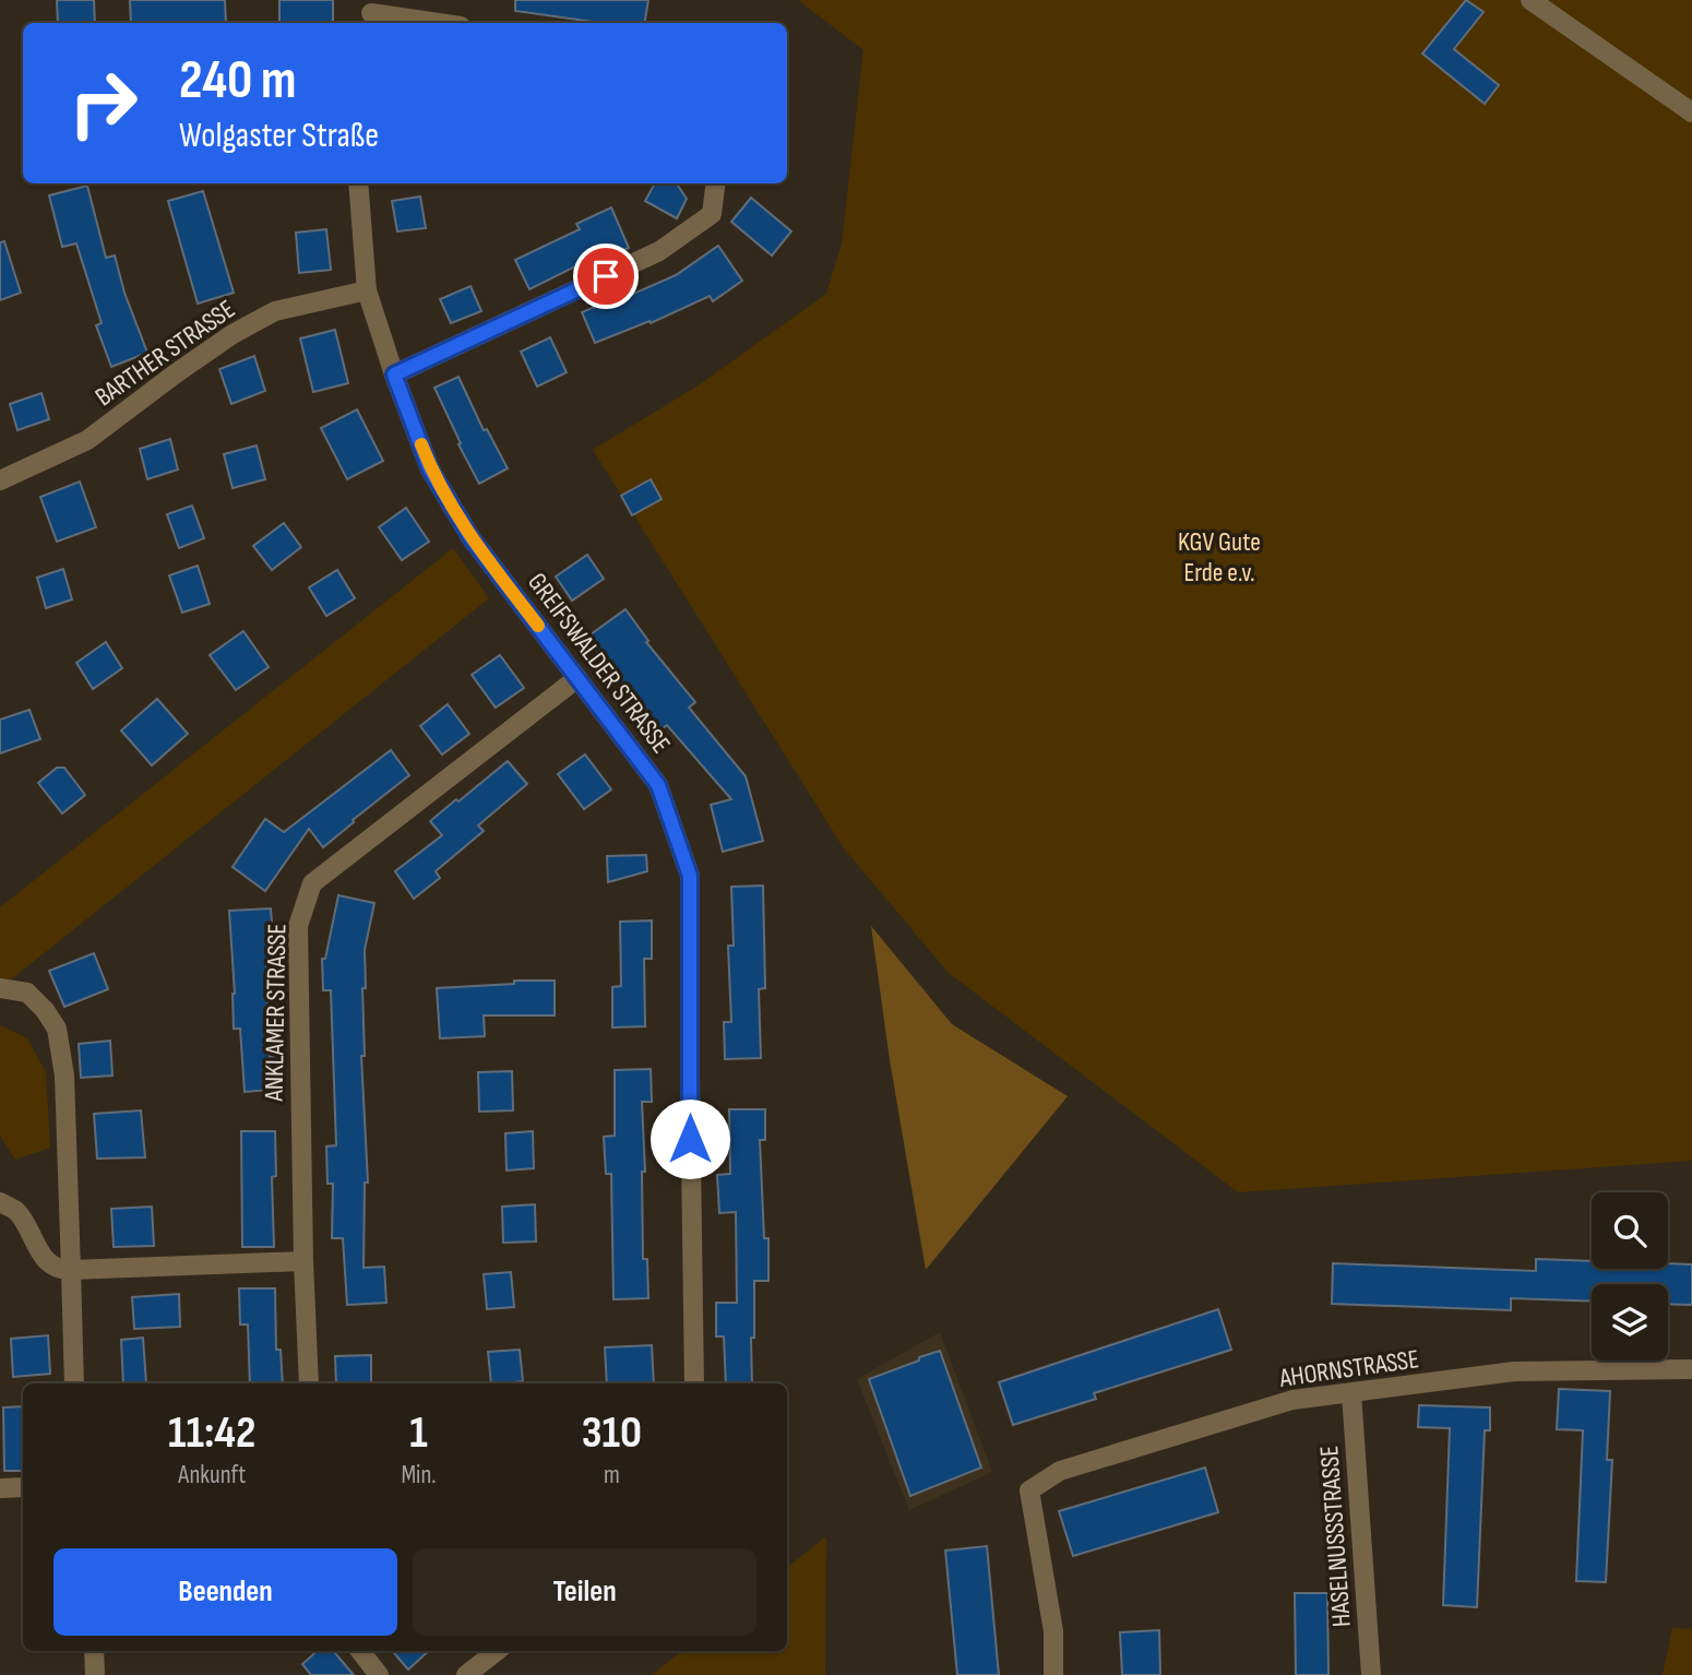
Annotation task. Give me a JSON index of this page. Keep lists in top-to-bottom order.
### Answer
{
  "streets": {
    "street": [
      "BARTHER STRASSE",
      "GREIFSWALDER STRASSE",
      "ANKLAMER STRASSE",
      "AHORNSTRASSE",
      "HASELNUSSSTRASSE"
    ]
  },
  "crossings": [
    ["BARTHER STRASSE", "GREIFSWALDER STRASSE"],
    ["GREIFSWALDER STRASSE", "ANKLAMER STRASSE"],
    ["AHORNSTRASSE", "HASELNUSSSTRASSE"]
  ],
  "parks": ["KGV Gute Erde e.v."],
  "page": {
    "turn": ["240 m", "Wolgaster Straße"],
    "eta": [
      "11:42",
      "Ankunft",
      "1",
      "Min.",
      "310",
      "m"
    ],
    "buttons": ["Beenden", "Teilen"]
  }
}
